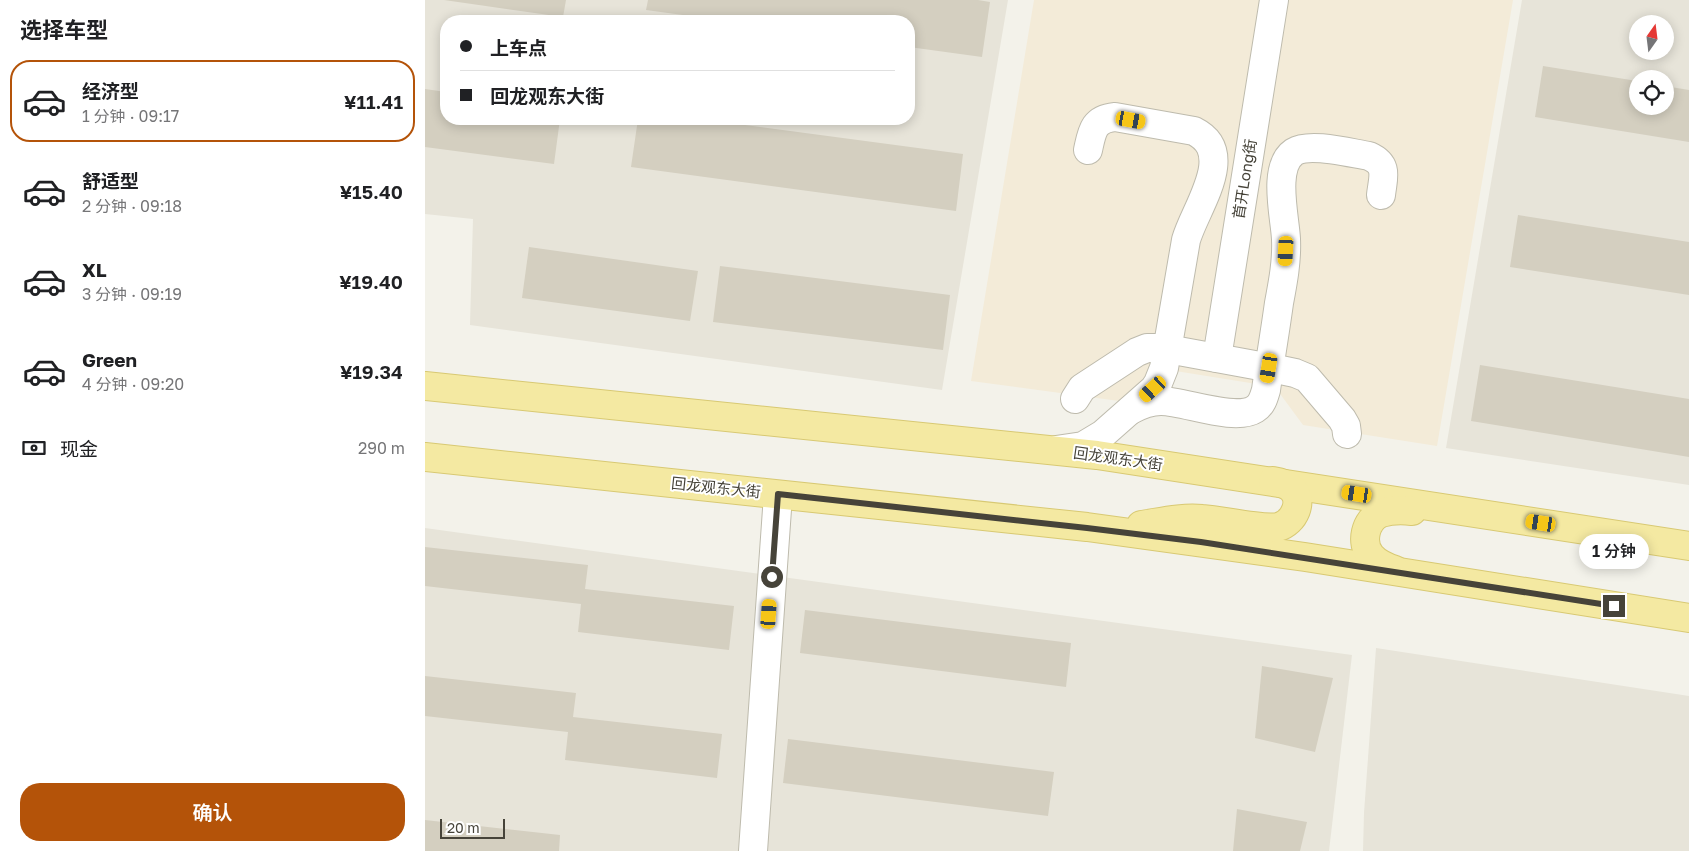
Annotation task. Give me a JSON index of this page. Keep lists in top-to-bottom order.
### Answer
{
  "streets": {
    "main road": ["回龙观东大街"],
    "street": ["首开Long街"]
  },
  "scale_bar": "20 m",
  "north": "top",
  "page": {
    "heading": "选择车型",
    "banner": ["上车点", "回龙观东大街"],
    "list": [
      {
        "name": "经济型",
        "note": "1 分钟 · 09:17",
        "value": "¥11.41"
      },
      {
        "name": "舒适型",
        "note": "2 分钟 · 09:18",
        "value": "¥15.40"
      },
      {
        "name": "XL",
        "note": "3 分钟 · 09:19",
        "value": "¥19.40"
      },
      {
        "name": "Green",
        "note": "4 分钟 · 09:20",
        "value": "¥19.34"
      }
    ],
    "pay": ["现金", "290 m"],
    "bubble": "1 分钟",
    "buttons": "确认",
    "scale": "20 m"
  }
}
